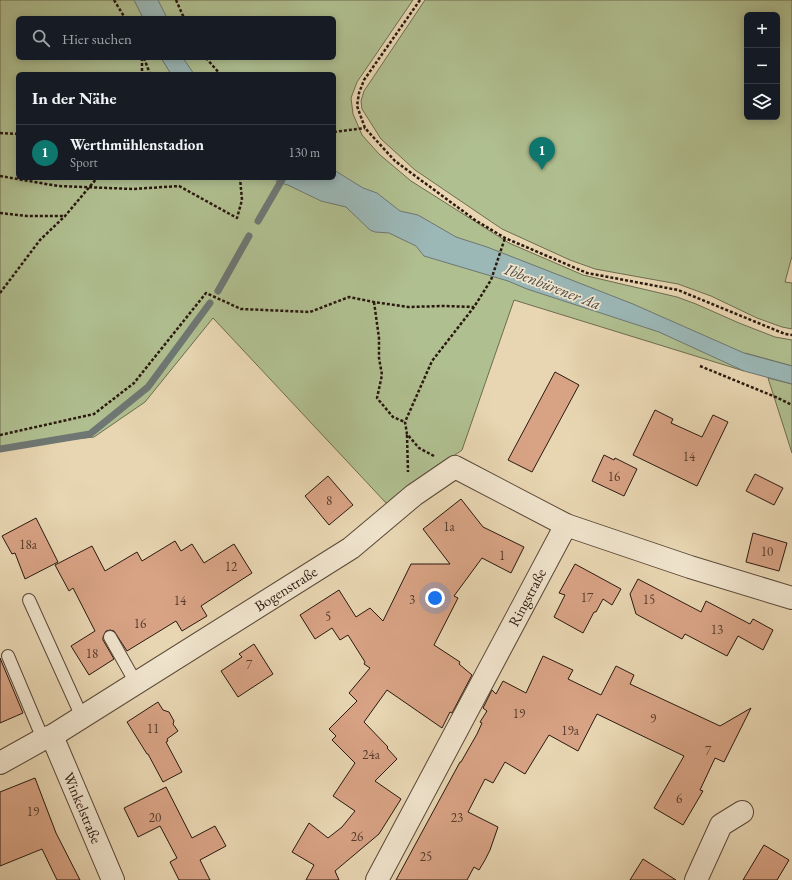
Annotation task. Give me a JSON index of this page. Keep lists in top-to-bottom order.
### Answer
{
  "streets": {
    "street": ["Bogenstraße", "Ringstraße", "Winkelstraße"]
  },
  "crossings": [
    ["Bogenstraße", "Winkelstraße"]
  ],
  "water": ["Ibbenbürener Aa"],
  "house_numbers": [
    "14",
    "16",
    "8",
    "1a",
    "18a",
    "10",
    "1",
    "12",
    "17",
    "3",
    "15",
    "14",
    "5",
    "16",
    "13",
    "18",
    "7",
    "19",
    "9",
    "11",
    "19a",
    "7",
    "24a",
    "6",
    "19",
    "20",
    "23",
    "26",
    "25"
  ],
  "page": {
    "map_buttons": ["+", "−"],
    "search": "Hier suchen",
    "heading": "In der Nähe",
    "list": [
      {
        "mark": "1",
        "name": "Werthmühlenstadion",
        "note": "Sport",
        "value": "130 m"
      }
    ],
    "pins": "1"
  }
}
